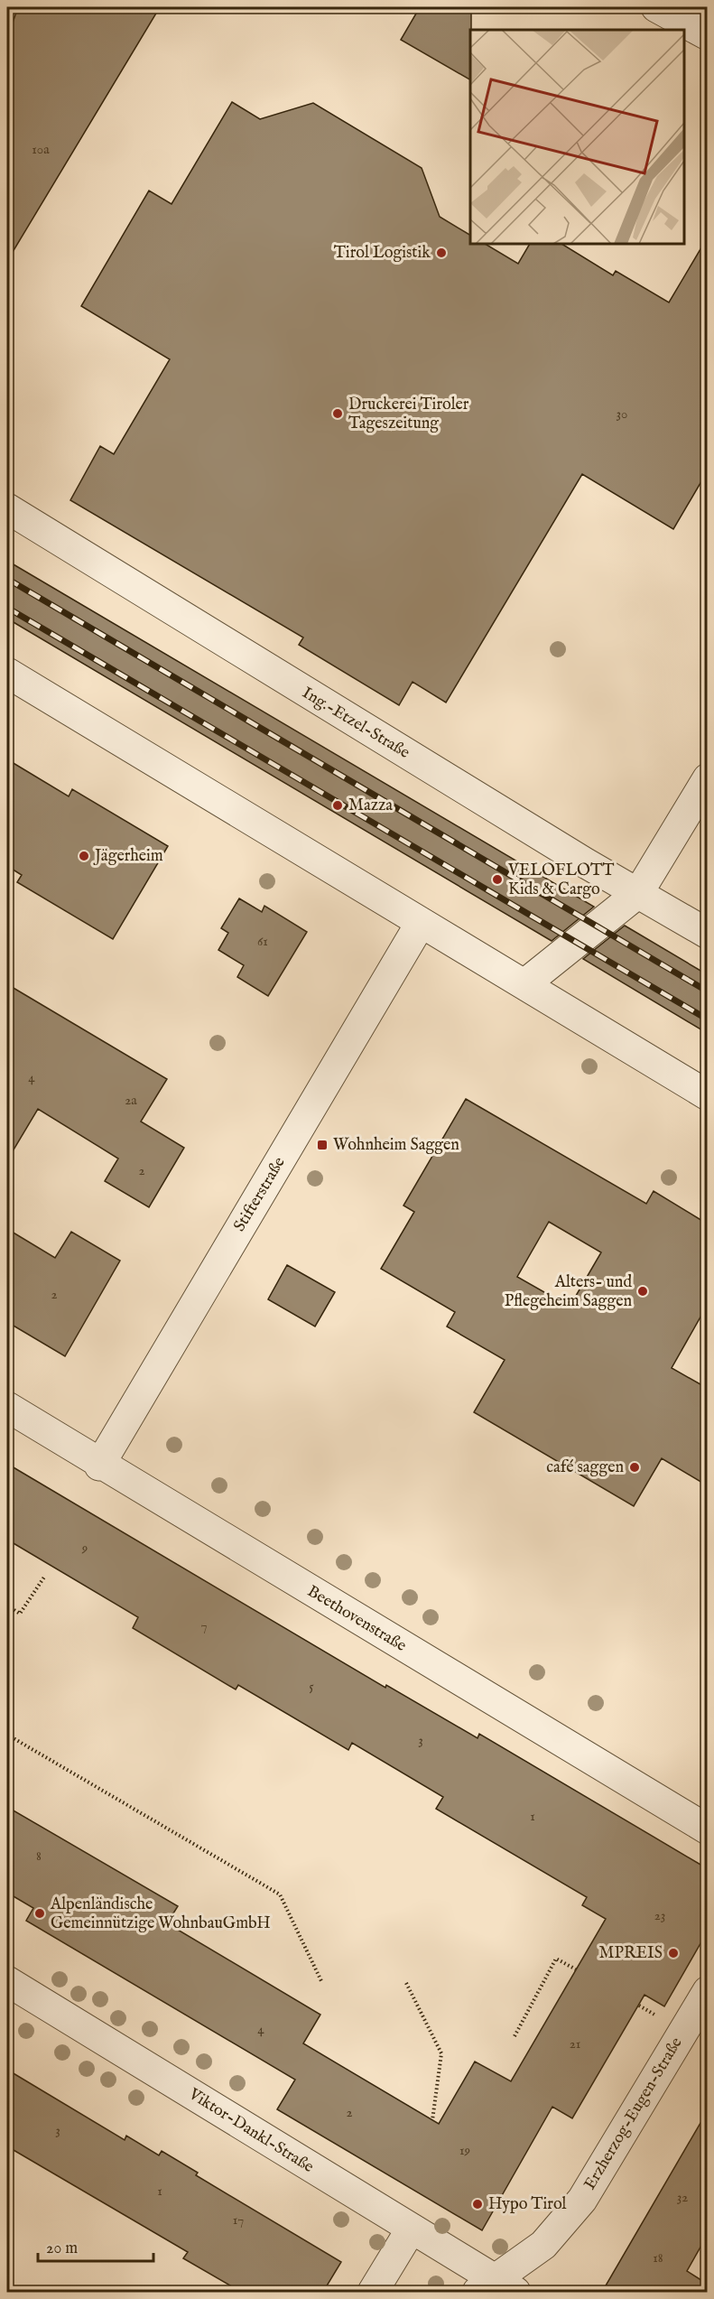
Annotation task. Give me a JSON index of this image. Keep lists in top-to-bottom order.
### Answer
{
  "streets": {
    "street": [
      "Ing.-Etzel-Straße",
      "Stifterstraße",
      "Beethovenstraße",
      "Erzherzog-Eugen-Straße",
      "Viktor-Dankl-Straße"
    ]
  },
  "crossings": [
    ["Stifterstraße", "Beethovenstraße"],
    ["Erzherzog-Eugen-Straße", "Viktor-Dankl-Straße"]
  ],
  "places": {
    "other": [
      "Tirol Logistik",
      "Druckerei Tiroler Tageszeitung",
      "Mazza",
      "Jägerheim",
      "VELOFLOTT Kids & Cargo",
      "Alters- und Pflegeheim Saggen",
      "café saggen",
      "Alpenländische Gemeinnützige WohnbauGmbH",
      "MPREIS",
      "Hypo Tirol"
    ],
    "transit": ["Wohnheim Saggen"]
  },
  "house_numbers": [
    "10a",
    "30",
    "61",
    "4",
    "2a",
    "2",
    "2",
    "9",
    "7",
    "5",
    "3",
    "1",
    "8",
    "23",
    "4",
    "21",
    "2",
    "3",
    "19",
    "1",
    "32",
    "17",
    "18"
  ],
  "scale_bar": "20 m"
}
